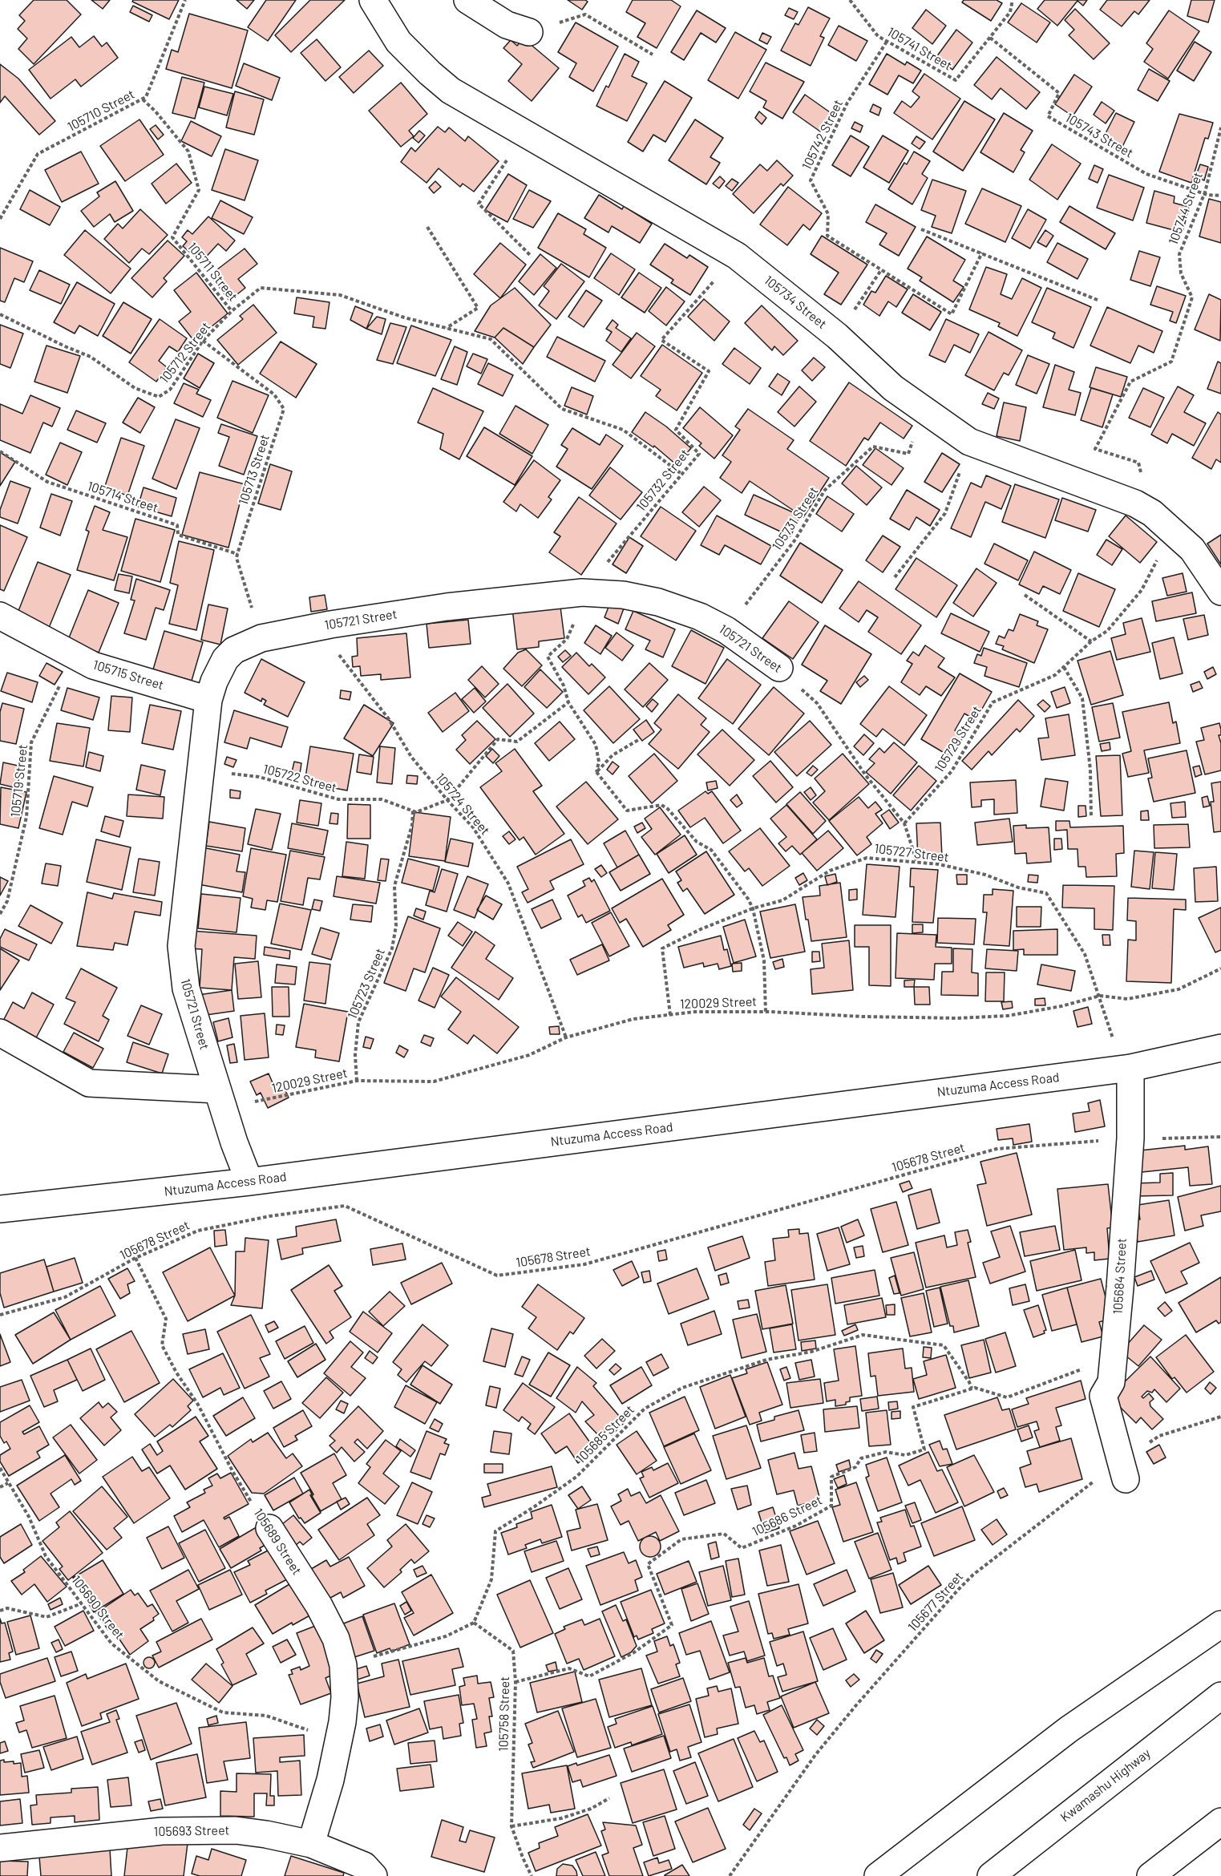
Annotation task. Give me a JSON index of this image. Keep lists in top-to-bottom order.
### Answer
{
  "streets": {
    "street": [
      "105734 Street",
      "105721 Street",
      "105715 Street",
      "Ntuzuma Access Road",
      "105684 Street",
      "105689 Street",
      "Kwamashu Highway",
      "105693 Street"
    ],
    "path": [
      "105741 Street",
      "105710 Street",
      "105742 Street",
      "105743 Street",
      "105744 Street",
      "105711 Street",
      "105712 Street",
      "105713 Street",
      "105732 Street",
      "105714 Street",
      "105731 Street",
      "105729 Street",
      "105722 Street",
      "105719 Street",
      "105724 Street",
      "105727 Street",
      "105723 Street",
      "120029 Street",
      "105678 Street",
      "105685 Street",
      "105686 Street",
      "105677 Street",
      "105690 Street",
      "105758 Street"
    ]
  },
  "crossings": [
    ["105741 Street", "105742 Street"],
    ["105741 Street", "105743 Street"],
    ["105710 Street", "105711 Street"],
    ["105743 Street", "105744 Street"],
    ["105744 Street", "105734 Street"],
    ["105711 Street", "105712 Street"],
    ["105734 Street", "105732 Street"],
    ["105734 Street", "105731 Street"],
    ["105734 Street", "105729 Street"],
    ["105712 Street", "105713 Street"],
    ["105712 Street", "105732 Street"],
    ["105713 Street", "105714 Street"],
    ["105732 Street", "105721 Street"],
    ["105731 Street", "105721 Street"],
    ["105721 Street", "105715 Street"],
    ["105721 Street", "105729 Street"],
    ["105721 Street", "105722 Street"],
    ["105721 Street", "105724 Street"],
    ["105721 Street", "105727 Street"],
    ["105721 Street", "120029 Street"],
    ["105721 Street", "Ntuzuma Access Road"],
    ["105715 Street", "105719 Street"],
    ["105722 Street", "105723 Street"],
    ["105724 Street", "120029 Street"],
    ["105727 Street", "120029 Street"],
    ["105727 Street", "Ntuzuma Access Road"],
    ["105727 Street", "105684 Street"],
    ["105723 Street", "120029 Street"],
    ["Ntuzuma Access Road", "105684 Street"],
    ["105678 Street", "105684 Street"],
    ["105678 Street", "105689 Street"],
    ["105684 Street", "105677 Street"],
    ["105685 Street", "105686 Street"],
    ["105685 Street", "105758 Street"],
    ["105686 Street", "105758 Street"],
    ["105689 Street", "105690 Street"],
    ["105689 Street", "105693 Street"]
  ]
}
